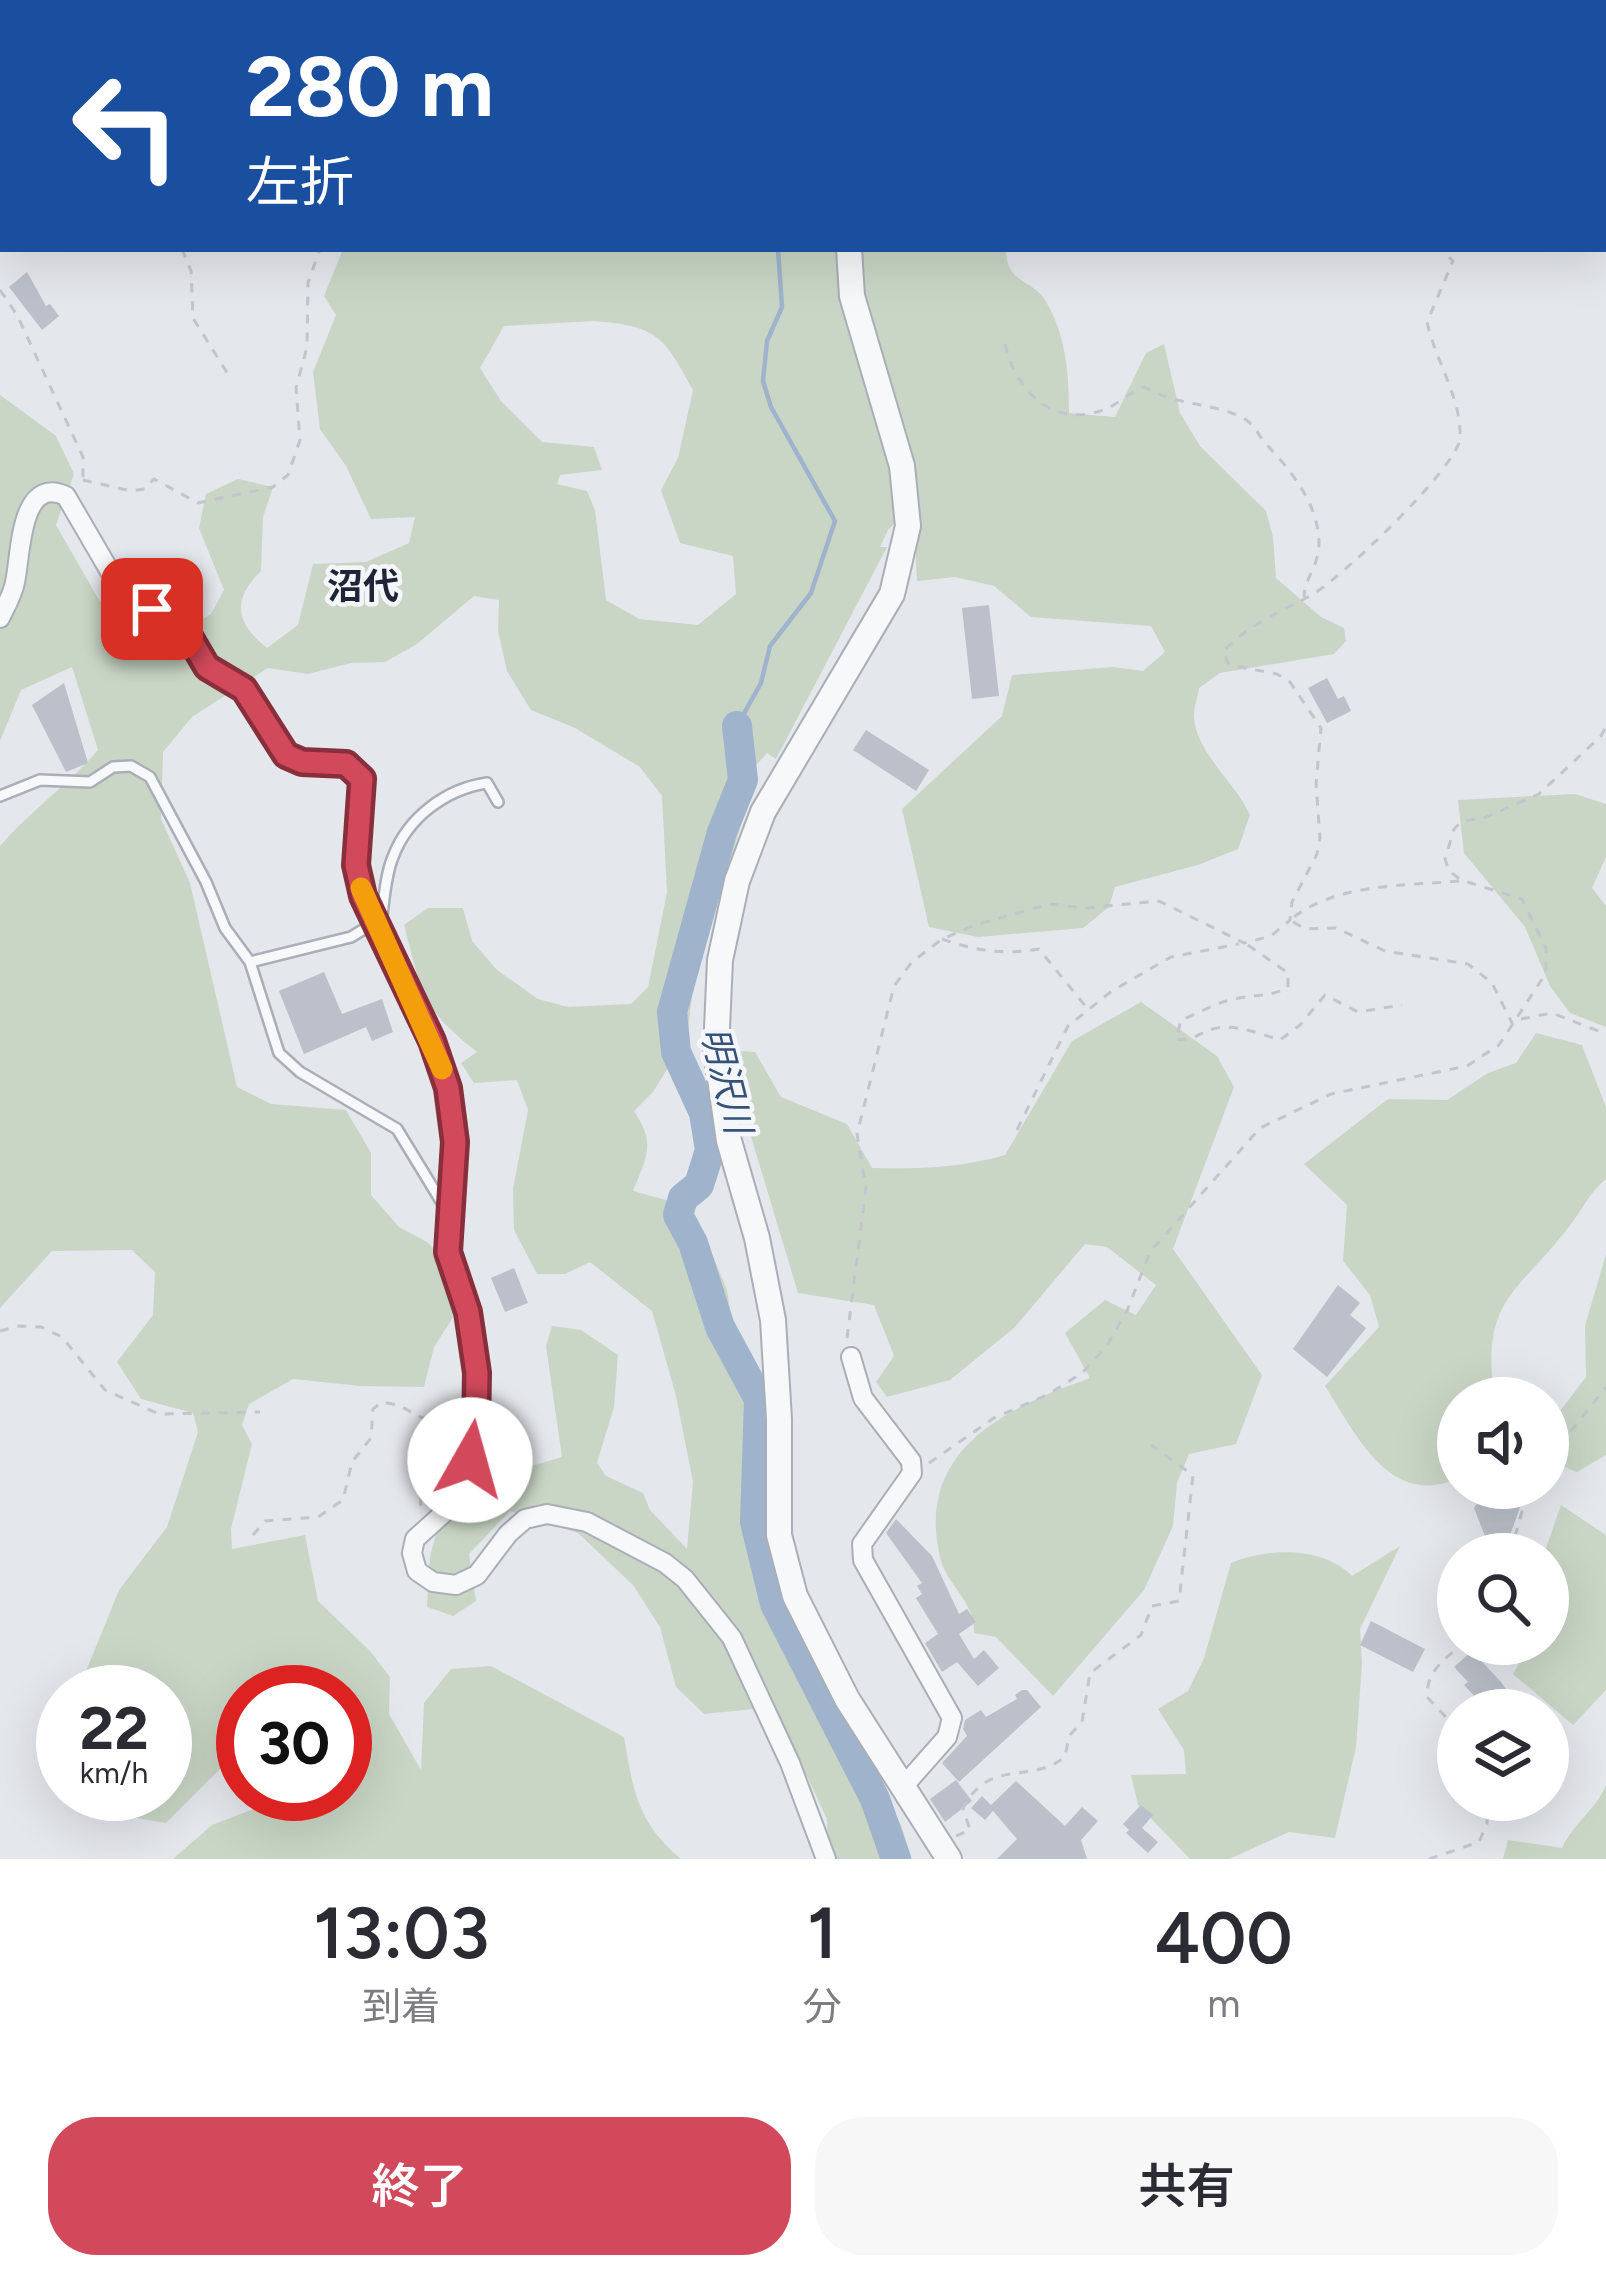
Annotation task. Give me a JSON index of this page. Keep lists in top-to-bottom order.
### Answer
{
  "districts": ["沼代"],
  "water": ["明沢川"],
  "page": {
    "turn": ["280 m", "左折"],
    "speed": "22 km/h",
    "limit": "30",
    "eta": [
      "13:03",
      "到着",
      "1",
      "分",
      "400",
      "m"
    ],
    "buttons": ["終了", "共有"]
  }
}
